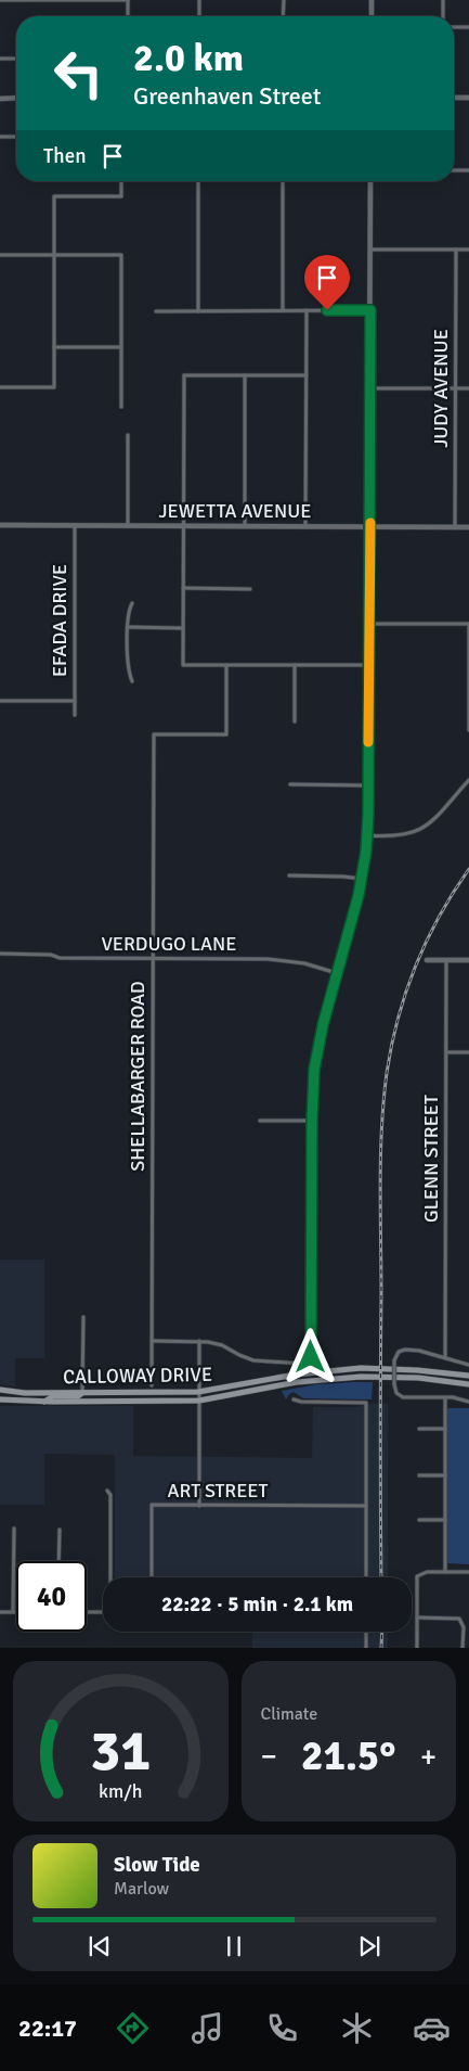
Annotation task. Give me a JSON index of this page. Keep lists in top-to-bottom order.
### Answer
{
  "streets": {
    "main road": ["CALLOWAY DRIVE"],
    "street": [
      "JUDY AVENUE",
      "JEWETTA AVENUE",
      "EFADA DRIVE",
      "VERDUGO LANE",
      "SHELLABARGER ROAD",
      "GLENN STREET",
      "ART STREET"
    ]
  },
  "crossings": [
    ["JUDY AVENUE", "JEWETTA AVENUE"],
    ["JEWETTA AVENUE", "EFADA DRIVE"],
    ["VERDUGO LANE", "SHELLABARGER ROAD"]
  ],
  "page": {
    "turn": ["2.0 km", "Greenhaven Street"],
    "then": "Then",
    "limit": "40",
    "trip": "22:22 · 5 min · 2.1 km",
    "tile": "Climate",
    "heat": ["−", "21.5°", "+"],
    "song": ["Slow Tide", "Marlow"],
    "tabs": "22:17",
    "gauge": ["31", "km/h"]
  }
}
